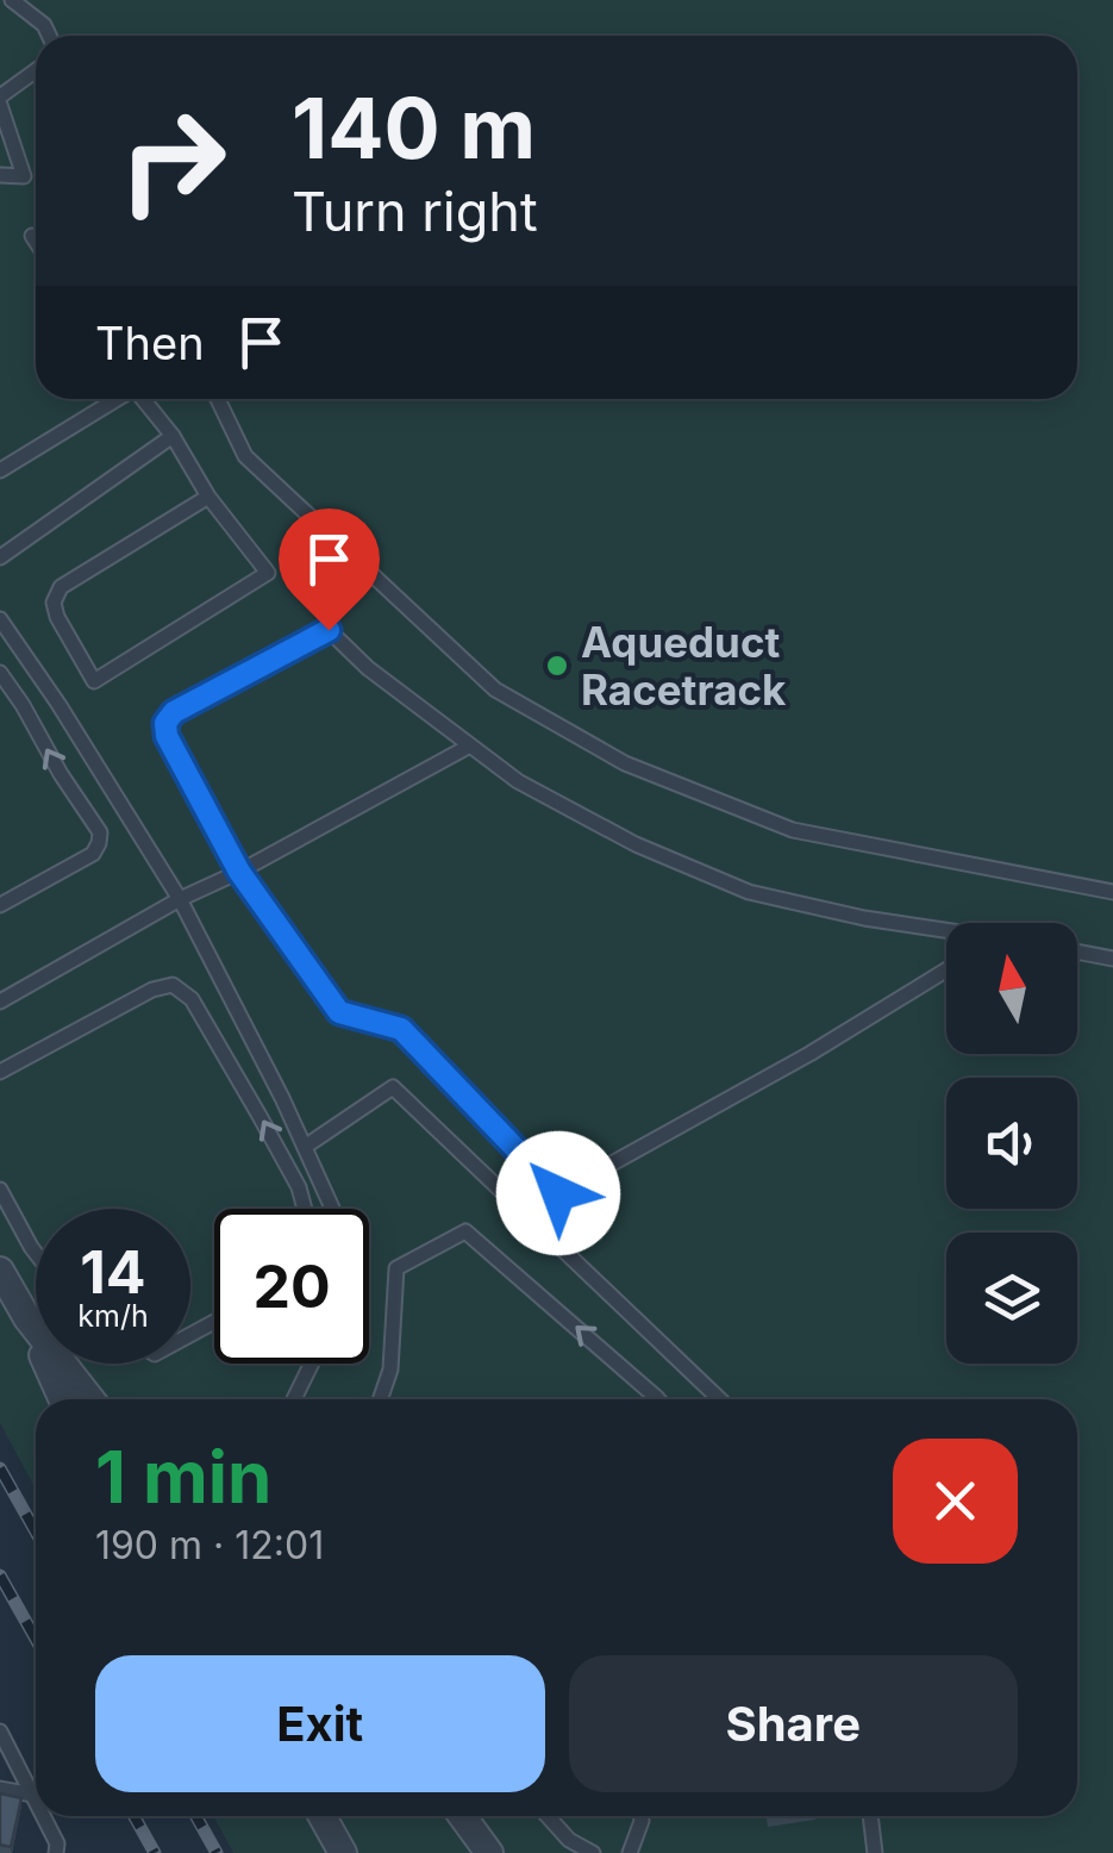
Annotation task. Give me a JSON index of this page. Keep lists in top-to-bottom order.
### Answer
{
  "places": ["Aqueduct Racetrack"],
  "north": "top",
  "page": {
    "turn": ["140 m", "Turn right"],
    "then": "Then",
    "speed": "14 km/h",
    "limit": "20",
    "heading": ["1 min", "190 m · 12:01"],
    "buttons": ["Exit", "Share"]
  }
}
